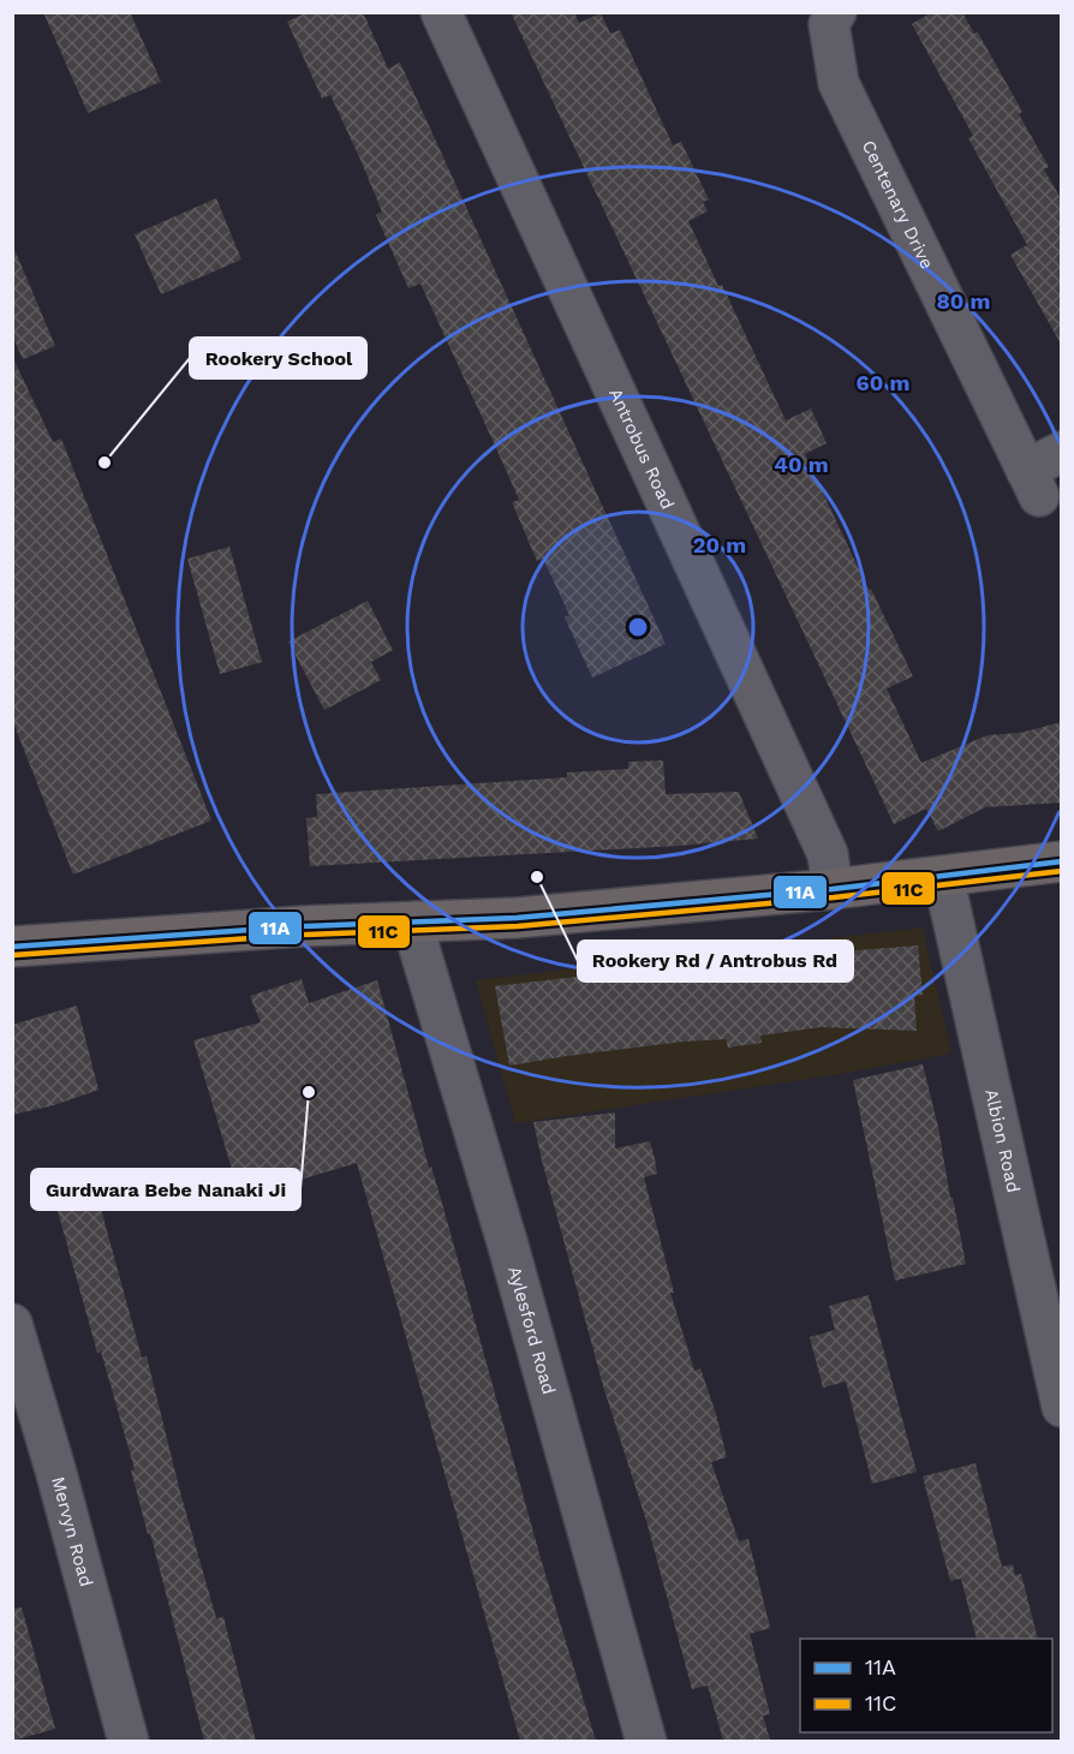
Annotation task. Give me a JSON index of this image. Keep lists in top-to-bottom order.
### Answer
{
  "streets": {
    "street": [
      "Centenary Drive",
      "Antrobus Road",
      "Albion Road",
      "Aylesford Road",
      "Mervyn Road"
    ]
  },
  "places": ["Rookery School", "Rookery Rd / Antrobus Rd", "Gurdwara Bebe Nanaki Ji"],
  "lines": ["transit line 11A", "transit line 11C"],
  "legend": ["11A", "11C"],
  "rings": [
    "80 m",
    "60 m",
    "40 m",
    "20 m"
  ]
}
